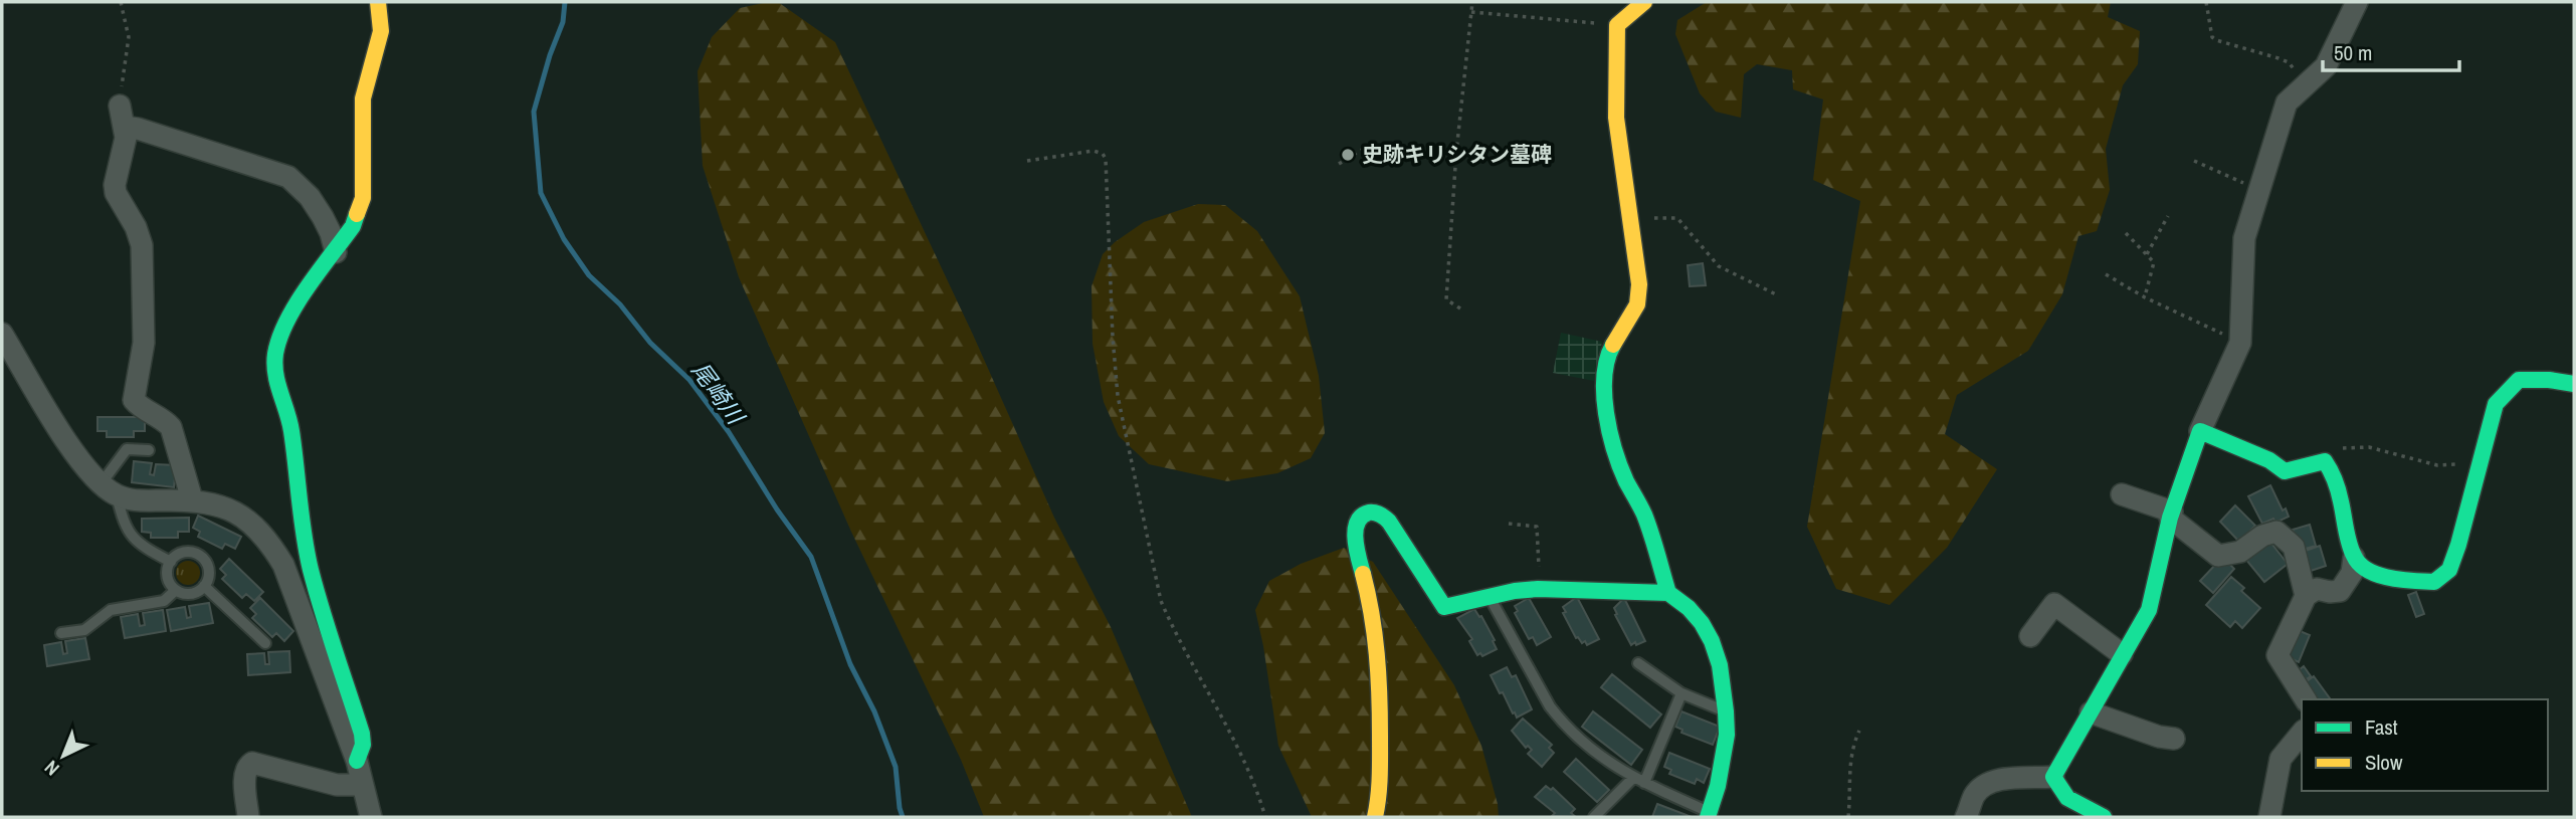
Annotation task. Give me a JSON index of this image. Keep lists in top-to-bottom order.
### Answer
{
  "water": ["尾崎川"],
  "places": ["史跡キリシタン墓碑"],
  "legend": ["Fast", "Slow"],
  "scale_bar": "50 m",
  "north": "bottom left"
}
